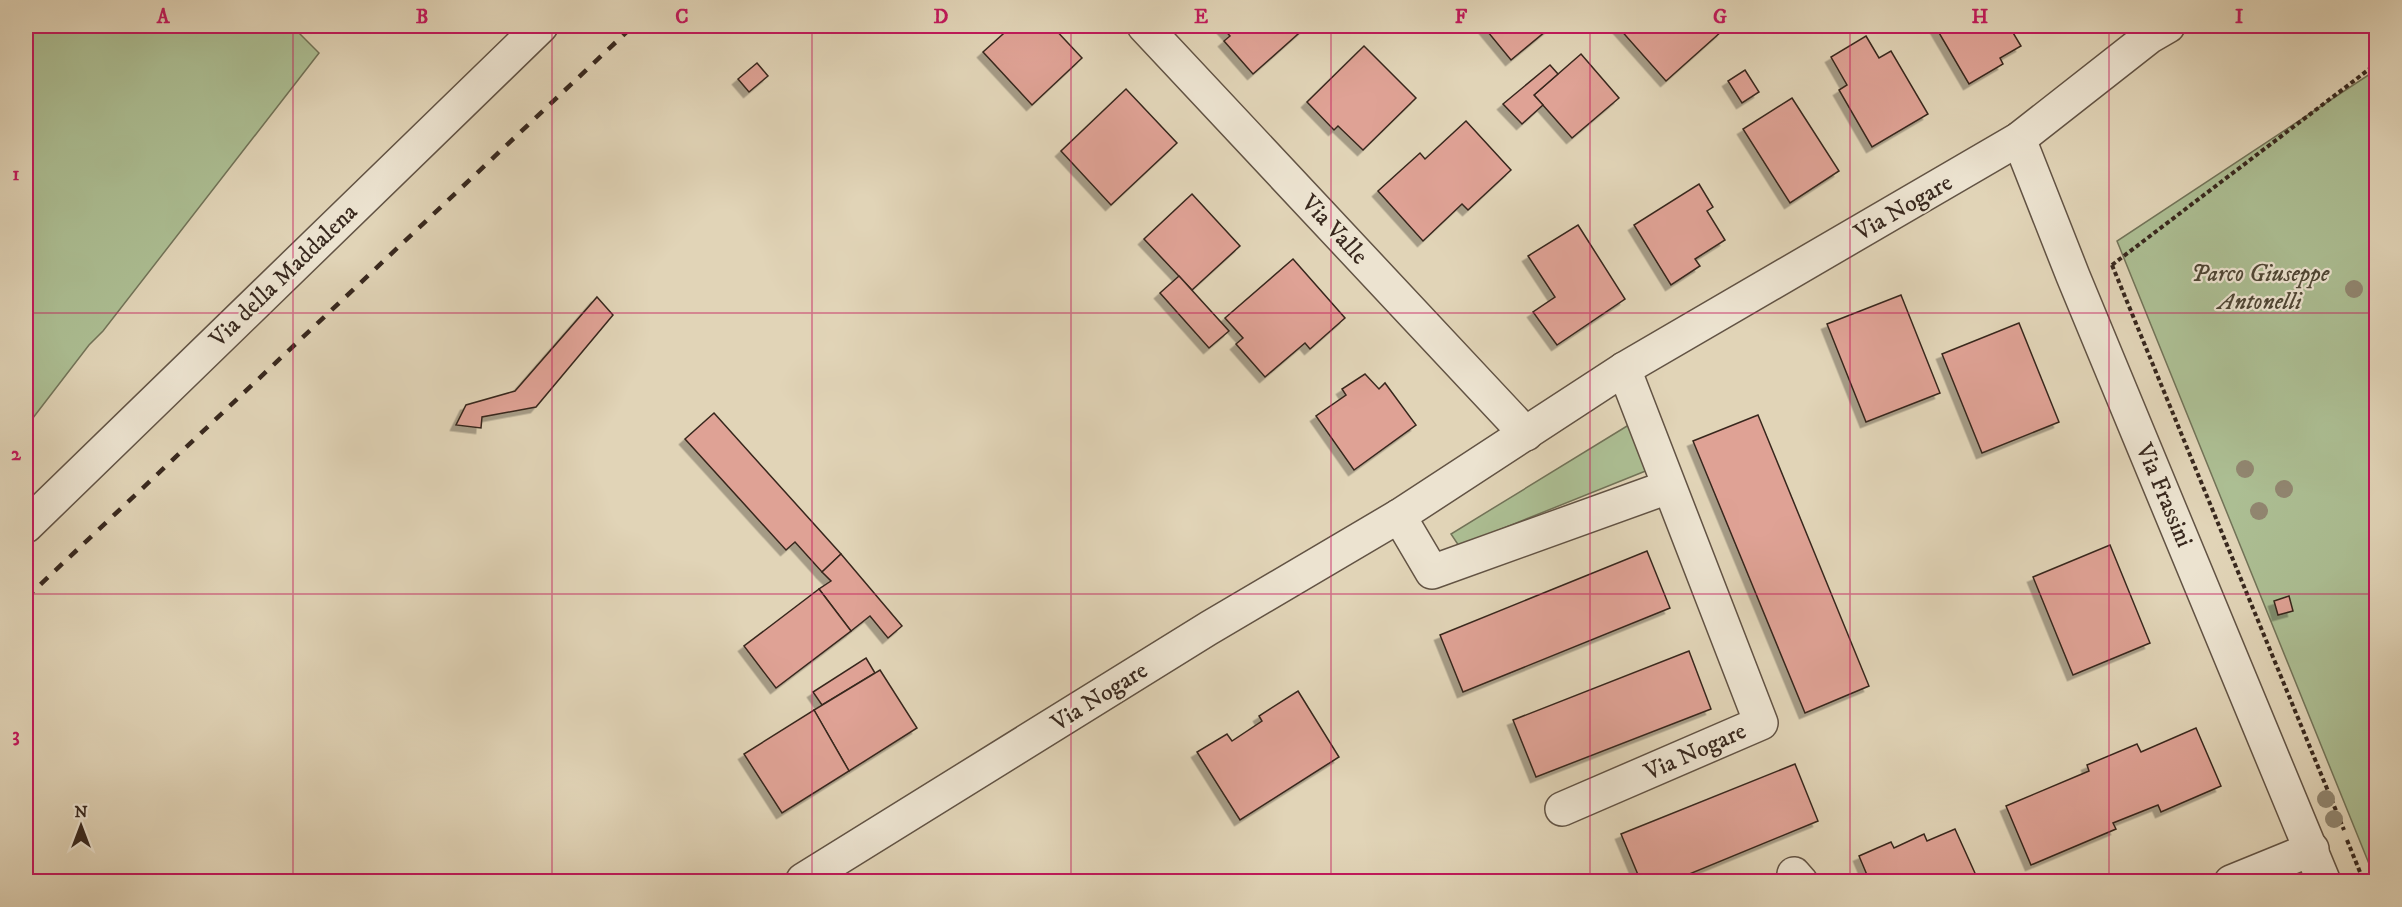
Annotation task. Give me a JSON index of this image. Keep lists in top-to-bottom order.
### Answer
{
  "streets": {
    "street": [
      "Via Nogare",
      "Via Valle",
      "Via della Maddalena",
      "Via Frassini"
    ]
  },
  "crossings": [
    ["Via Nogare", "Via Valle"],
    ["Via Nogare", "Via Frassini"]
  ],
  "parks": ["Parco Giuseppe Antonelli"],
  "north": "top",
  "grid": {
    "columns": [
      "A",
      "B",
      "C",
      "D",
      "E",
      "F",
      "G",
      "H",
      "I"
    ],
    "rows": ["1", "2", "3"]
  }
}
